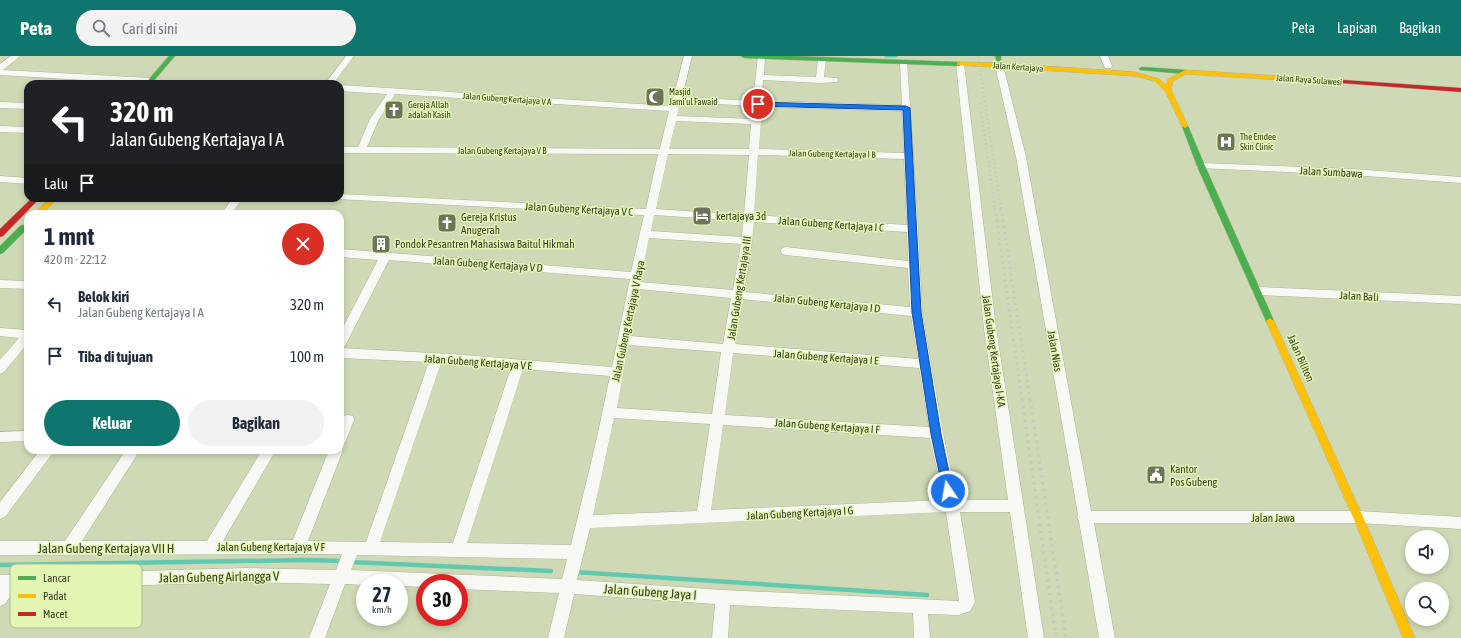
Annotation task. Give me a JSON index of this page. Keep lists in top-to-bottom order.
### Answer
{
  "streets": {
    "main road": ["Jalan Kertajaya", "Jalan Raya Sulawesi", "Jalan Biliton"],
    "street": [
      "Jalan Gubeng Kertajaya V A",
      "Jalan Gubeng Kertajaya V B",
      "Jalan Gubeng Kertajaya I B",
      "Jalan Sumbawa",
      "Jalan Gubeng Kertajaya V C",
      "Jalan Gubeng Kertajaya I C",
      "Jalan Gubeng Kertajaya V D",
      "Jalan Gubeng Kertajaya III",
      "Jalan Bali",
      "Jalan Gubeng Kertajaya I D",
      "Jalan Gubeng Kertajaya V Raya",
      "Jalan Gubeng Kertajaya I-KA",
      "Jalan Nias",
      "Jalan Gubeng Kertajaya I E",
      "Jalan Gubeng Kertajaya V E",
      "Jalan Gubeng Kertajaya I F",
      "Jalan Gubeng Kertajaya I G",
      "Jalan Jawa",
      "Jalan Gubeng Kertajaya V F",
      "Jalan Gubeng Kertajaya VII H",
      "Jalan Gubeng Airlangga V",
      "Jalan Gubeng Jaya I"
    ]
  },
  "crossings": [
    ["Jalan Kertajaya", "Jalan Raya Sulawesi"],
    ["Jalan Kertajaya", "Jalan Gubeng Kertajaya III"],
    ["Jalan Kertajaya", "Jalan Gubeng Kertajaya I-KA"],
    ["Jalan Kertajaya", "Jalan Nias"],
    ["Jalan Kertajaya", "Jalan Biliton"],
    ["Jalan Gubeng Kertajaya V A", "Jalan Gubeng Kertajaya V Raya"],
    ["Jalan Gubeng Kertajaya V B", "Jalan Gubeng Kertajaya I B"],
    ["Jalan Gubeng Kertajaya V B", "Jalan Gubeng Kertajaya III"],
    ["Jalan Gubeng Kertajaya V B", "Jalan Gubeng Kertajaya V Raya"],
    ["Jalan Gubeng Kertajaya I B", "Jalan Gubeng Kertajaya III"],
    ["Jalan Sumbawa", "Jalan Biliton"],
    ["Jalan Gubeng Kertajaya V C", "Jalan Gubeng Kertajaya I C"],
    ["Jalan Gubeng Kertajaya V C", "Jalan Gubeng Kertajaya III"],
    ["Jalan Gubeng Kertajaya V C", "Jalan Gubeng Kertajaya V Raya"],
    ["Jalan Gubeng Kertajaya I C", "Jalan Gubeng Kertajaya III"],
    ["Jalan Gubeng Kertajaya V D", "Jalan Gubeng Kertajaya III"],
    ["Jalan Gubeng Kertajaya V D", "Jalan Gubeng Kertajaya I D"],
    ["Jalan Gubeng Kertajaya V D", "Jalan Gubeng Kertajaya V Raya"],
    ["Jalan Gubeng Kertajaya III", "Jalan Gubeng Kertajaya I D"],
    ["Jalan Gubeng Kertajaya III", "Jalan Gubeng Kertajaya I E"],
    ["Jalan Gubeng Kertajaya III", "Jalan Gubeng Kertajaya I F"],
    ["Jalan Gubeng Kertajaya III", "Jalan Gubeng Kertajaya I G"],
    ["Jalan Bali", "Jalan Biliton"],
    ["Jalan Gubeng Kertajaya V Raya", "Jalan Gubeng Kertajaya I E"],
    ["Jalan Gubeng Kertajaya V Raya", "Jalan Gubeng Kertajaya V E"],
    ["Jalan Gubeng Kertajaya V Raya", "Jalan Gubeng Kertajaya I F"],
    ["Jalan Gubeng Kertajaya V Raya", "Jalan Gubeng Kertajaya I G"],
    ["Jalan Gubeng Kertajaya V Raya", "Jalan Gubeng Kertajaya V F"],
    ["Jalan Gubeng Kertajaya V Raya", "Jalan Gubeng Jaya I"],
    ["Jalan Gubeng Kertajaya I-KA", "Jalan Gubeng Kertajaya I G"],
    ["Jalan Nias", "Jalan Jawa"],
    ["Jalan Biliton", "Jalan Jawa"],
    ["Jalan Gubeng Kertajaya I G", "Jalan Gubeng Jaya I"],
    ["Jalan Gubeng Kertajaya V F", "Jalan Gubeng Kertajaya VII H"],
    ["Jalan Gubeng Airlangga V", "Jalan Gubeng Jaya I"]
  ],
  "places": {
    "mosque": ["Masjid Jami'ul Fawaid"],
    "church": ["Gereja Allah adalah Kasih", "Gereja Kristus Anugerah"],
    "hospital": ["The Emdee Skin Clinic"],
    "hotel": ["kertajaya 3d"],
    "building": ["Pondok Pesantren Mahasiswa Baitul Hikmah"],
    "public building": ["Kantor Pos Gubeng"]
  },
  "legend": ["Lancar", "Padat", "Macet"],
  "page": {
    "header": "Peta",
    "search": "Cari di sini",
    "nav": ["Peta", "Lapisan", "Bagikan"],
    "turn": ["320 m", "Jalan Gubeng Kertajaya I A"],
    "then": "Lalu",
    "heading": ["1 mnt", "420 m · 22:12"],
    "list": [
      {
        "name": "Belok kiri",
        "note": "Jalan Gubeng Kertajaya I A",
        "value": "320 m"
      },
      {
        "name": "Tiba di tujuan",
        "value": "100 m"
      }
    ],
    "buttons": ["Keluar", "Bagikan"],
    "speed": "27 km/h",
    "limit": "30"
  }
}
